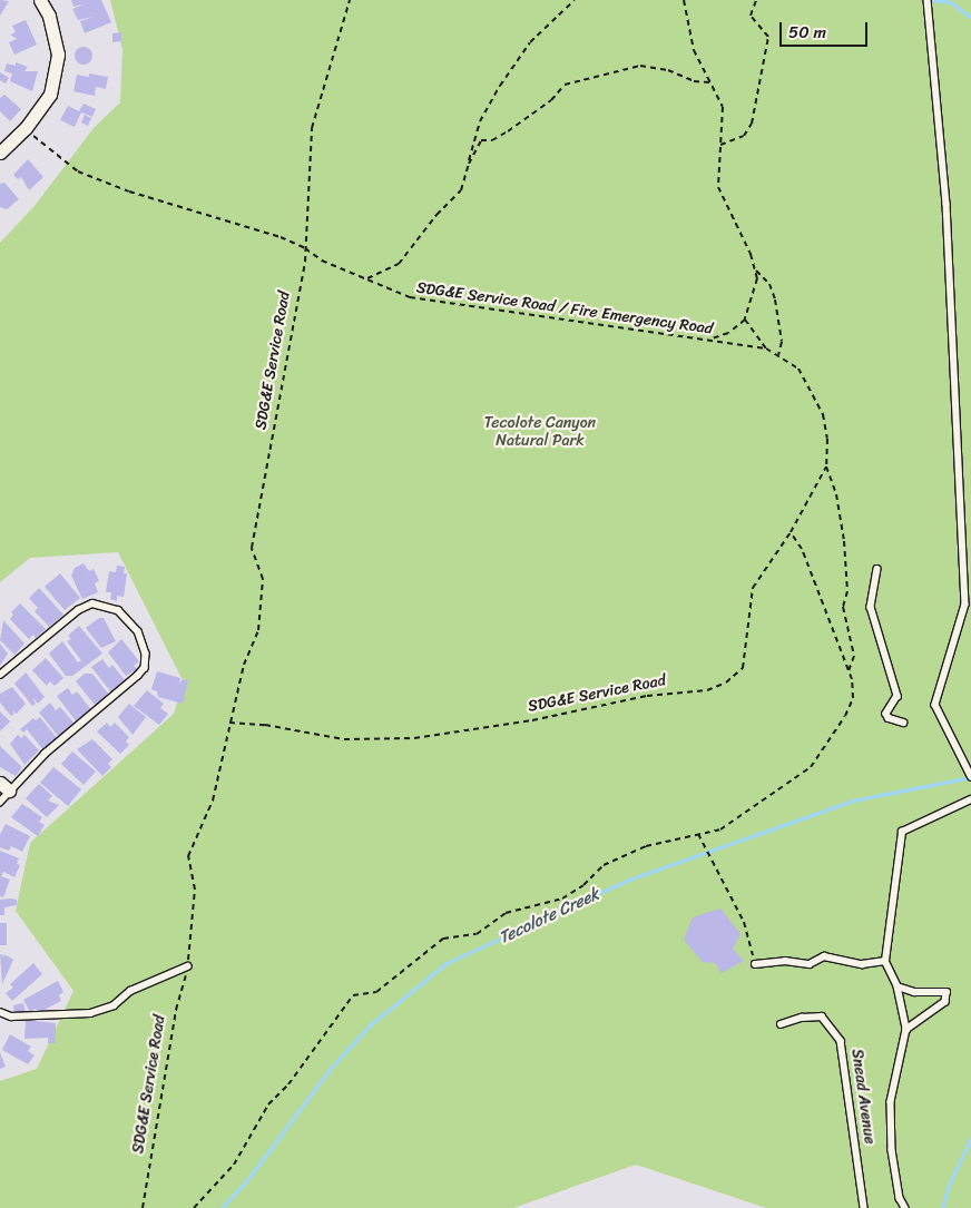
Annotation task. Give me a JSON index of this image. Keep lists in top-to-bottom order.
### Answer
{
  "streets": {
    "lane": ["Snead Avenue"],
    "path": ["SDG&E Service Road / Fire Emergency Road", "SDG&E Service Road"]
  },
  "crossings": [
    ["SDG&E Service Road / Fire Emergency Road", "SDG&E Service Road"]
  ],
  "water": ["Tecolote Creek"],
  "parks": ["Tecolote Canyon Natural Park"],
  "scale_bar": "50 m"
}
